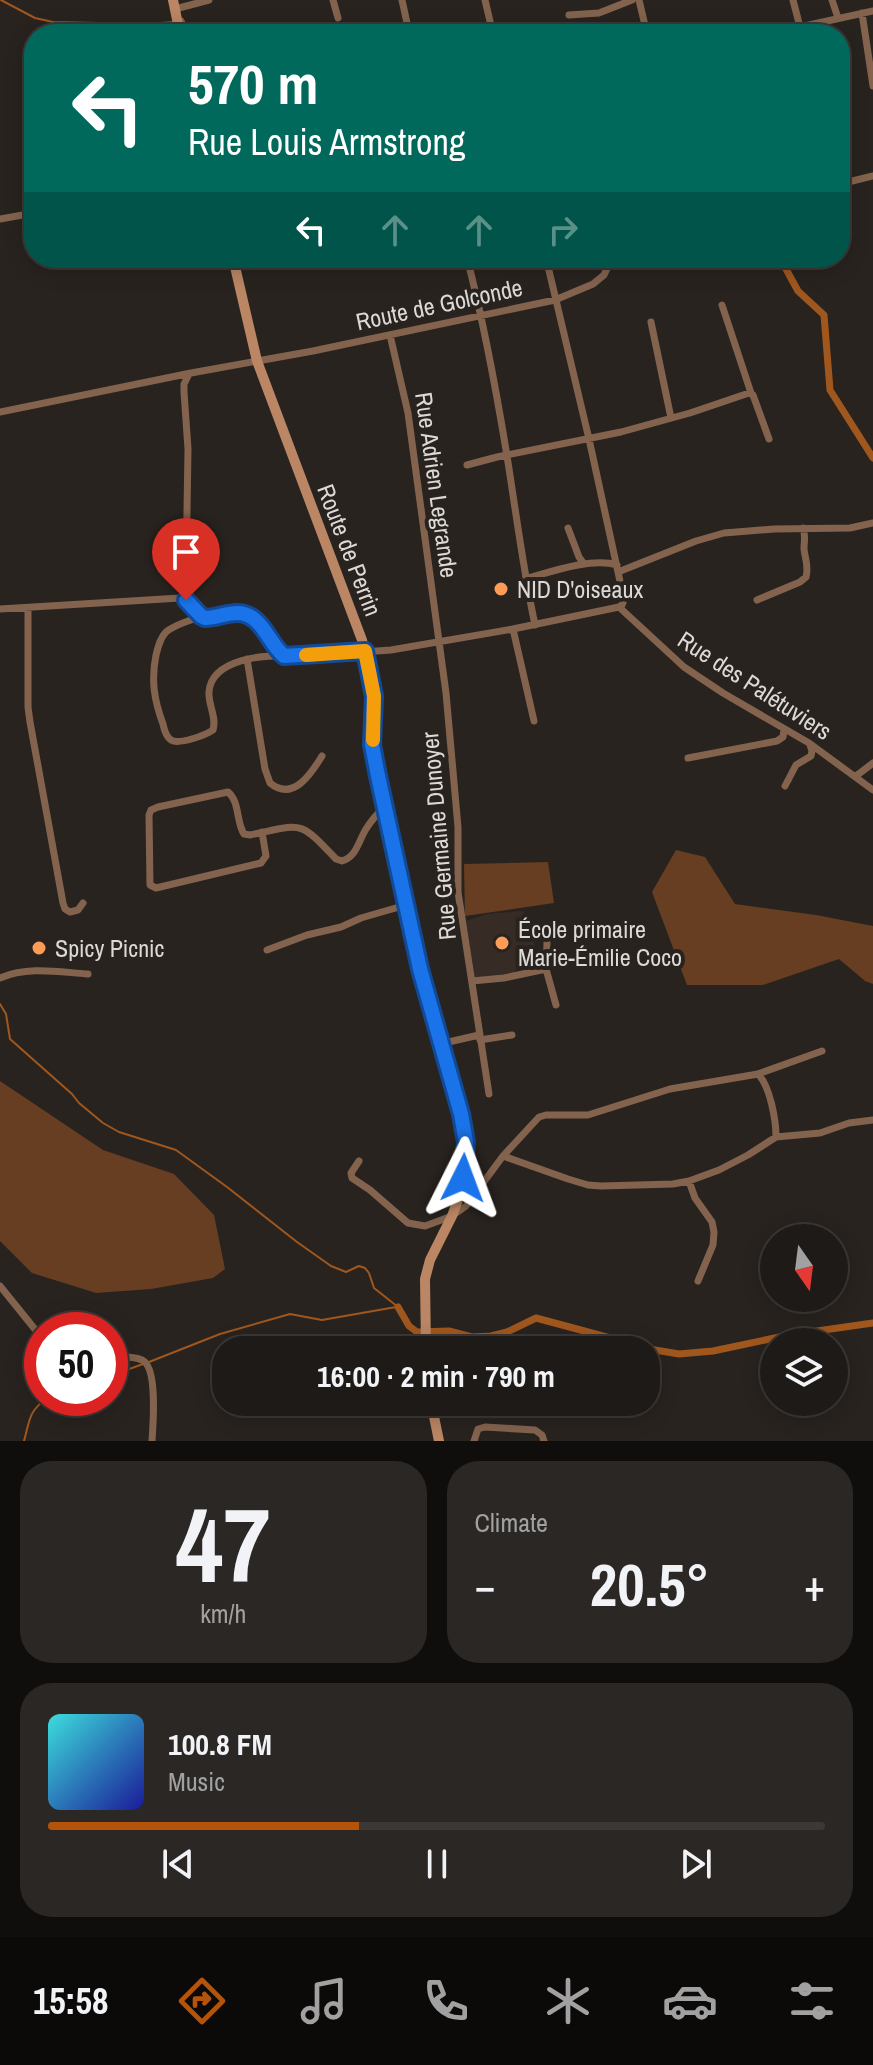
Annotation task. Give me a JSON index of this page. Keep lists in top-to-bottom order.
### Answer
{
  "streets": {
    "main road": ["Route de Perrin"],
    "street": [
      "Route de Golconde",
      "Rue Adrien Legrande",
      "Rue des Palétuviers",
      "Rue Germaine Dunoyer"
    ]
  },
  "crossings": [
    ["Route de Golconde", "Rue Adrien Legrande"],
    ["Route de Golconde", "Route de Perrin"],
    ["Rue Adrien Legrande", "Rue Germaine Dunoyer"]
  ],
  "places": ["NID D'oiseaux", "École primaire Marie-Émilie Coco", "Spicy Picnic"],
  "north": "bottom",
  "page": {
    "turn": ["570 m", "Rue Louis Armstrong"],
    "limit": "50",
    "trip": "16:00 · 2 min · 790 m",
    "tile": [
      ["47", "km/h"],
      "Climate"
    ],
    "heat": ["−", "20.5°", "+"],
    "song": ["100.8 FM", "Music"],
    "tabs": "15:58"
  }
}
